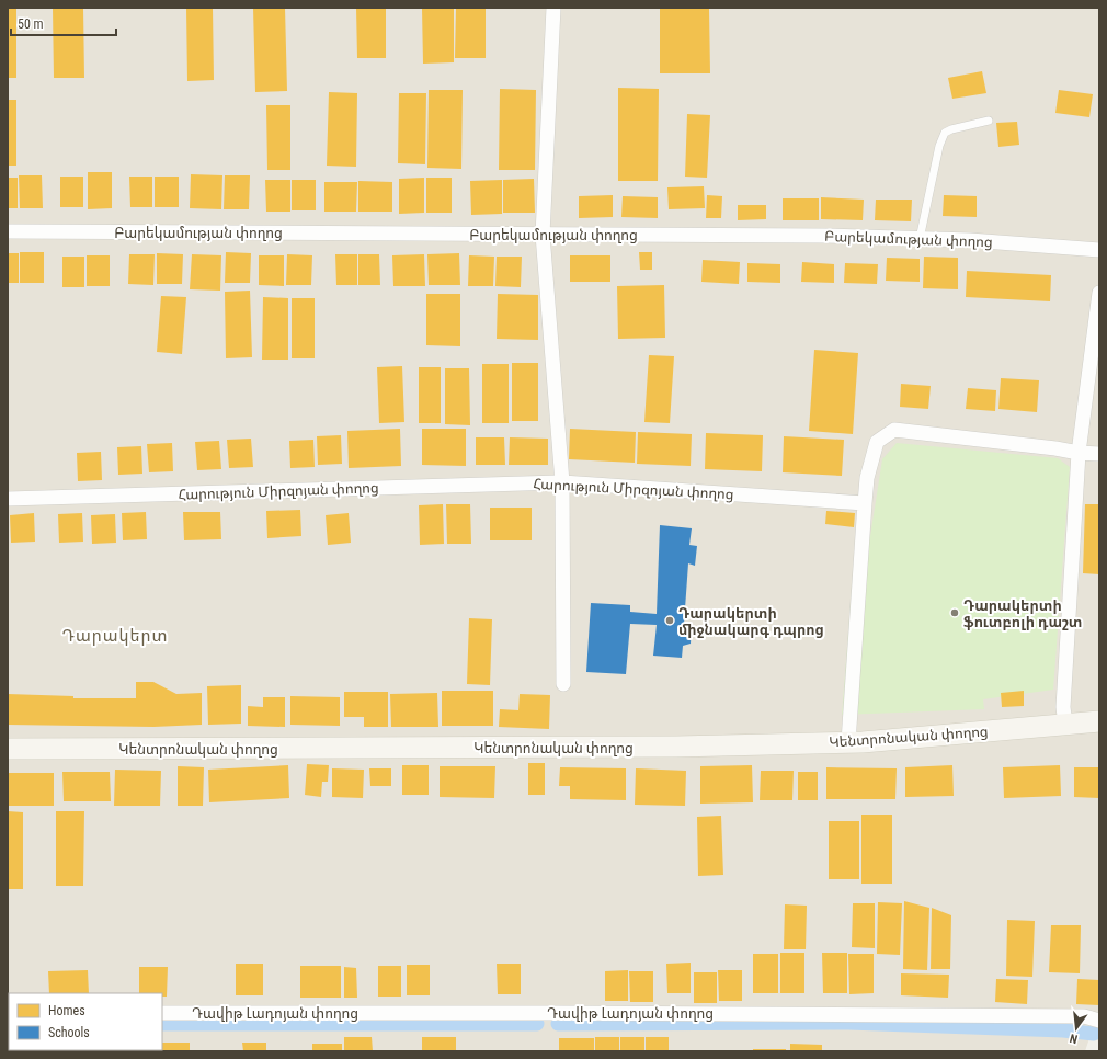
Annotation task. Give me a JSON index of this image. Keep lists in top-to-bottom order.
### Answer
{
  "streets": {
    "main road": ["Կենտրոնական փողոց"],
    "street": ["Բարեկամության փողոց", "Հարություն Միրզոյան փողոց", "Դավիթ Լադոյան փողոց"]
  },
  "districts": ["Դարակերտ"],
  "places": ["Դարակերտի ֆուտբոլի դաշտ", "Դարակերտի միջնակարգ դպրոց"],
  "legend": ["Homes", "Schools"],
  "scale_bar": "50 m",
  "north": "bottom"
}
